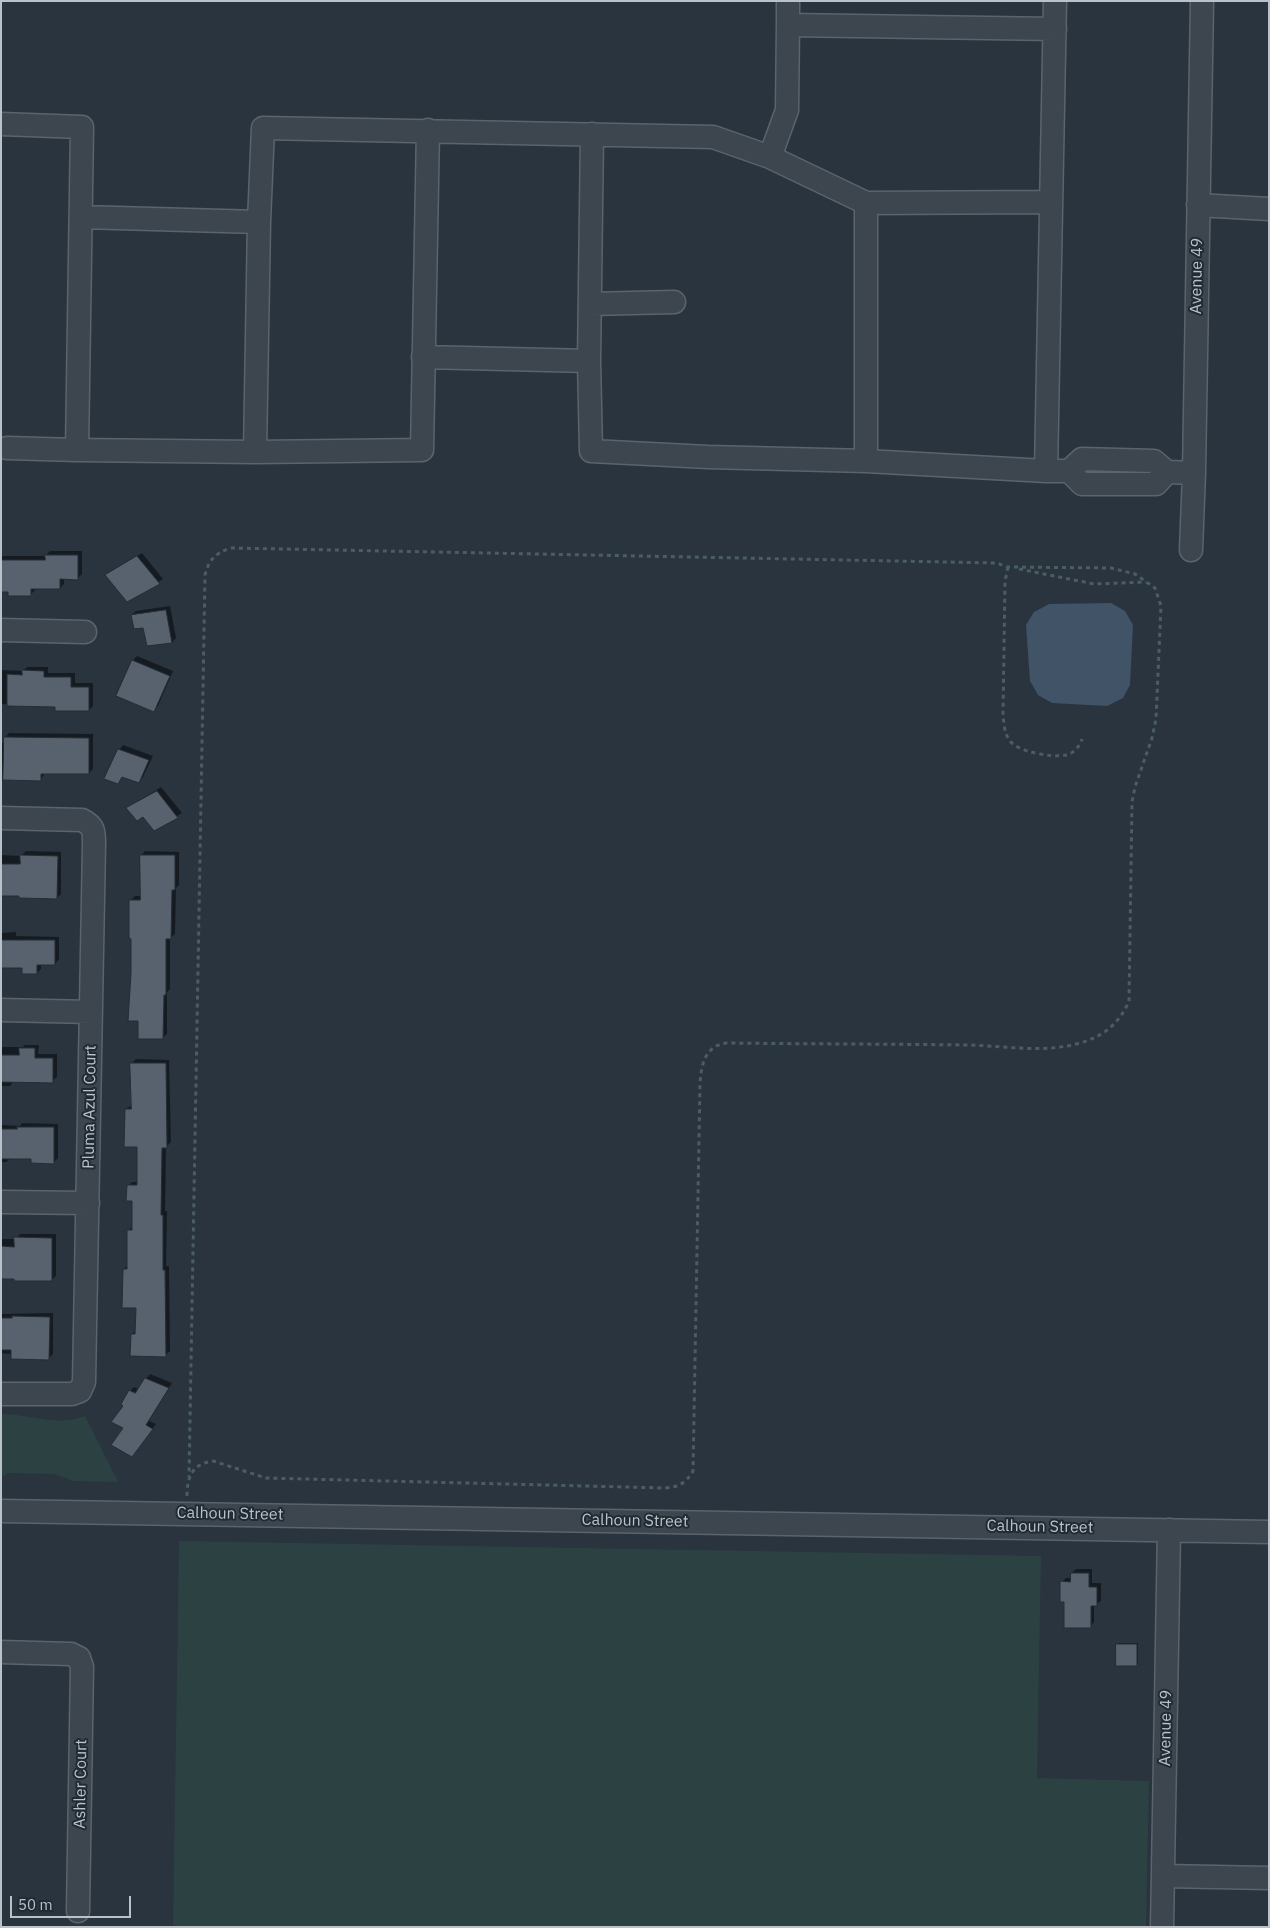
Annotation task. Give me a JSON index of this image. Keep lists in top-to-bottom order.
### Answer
{
  "streets": {
    "street": [
      "Avenue 49",
      "Pluma Azul Court",
      "Calhoun Street",
      "Ashler Court"
    ]
  },
  "crossings": [
    ["Avenue 49", "Calhoun Street"]
  ],
  "scale_bar": "50 m"
}
